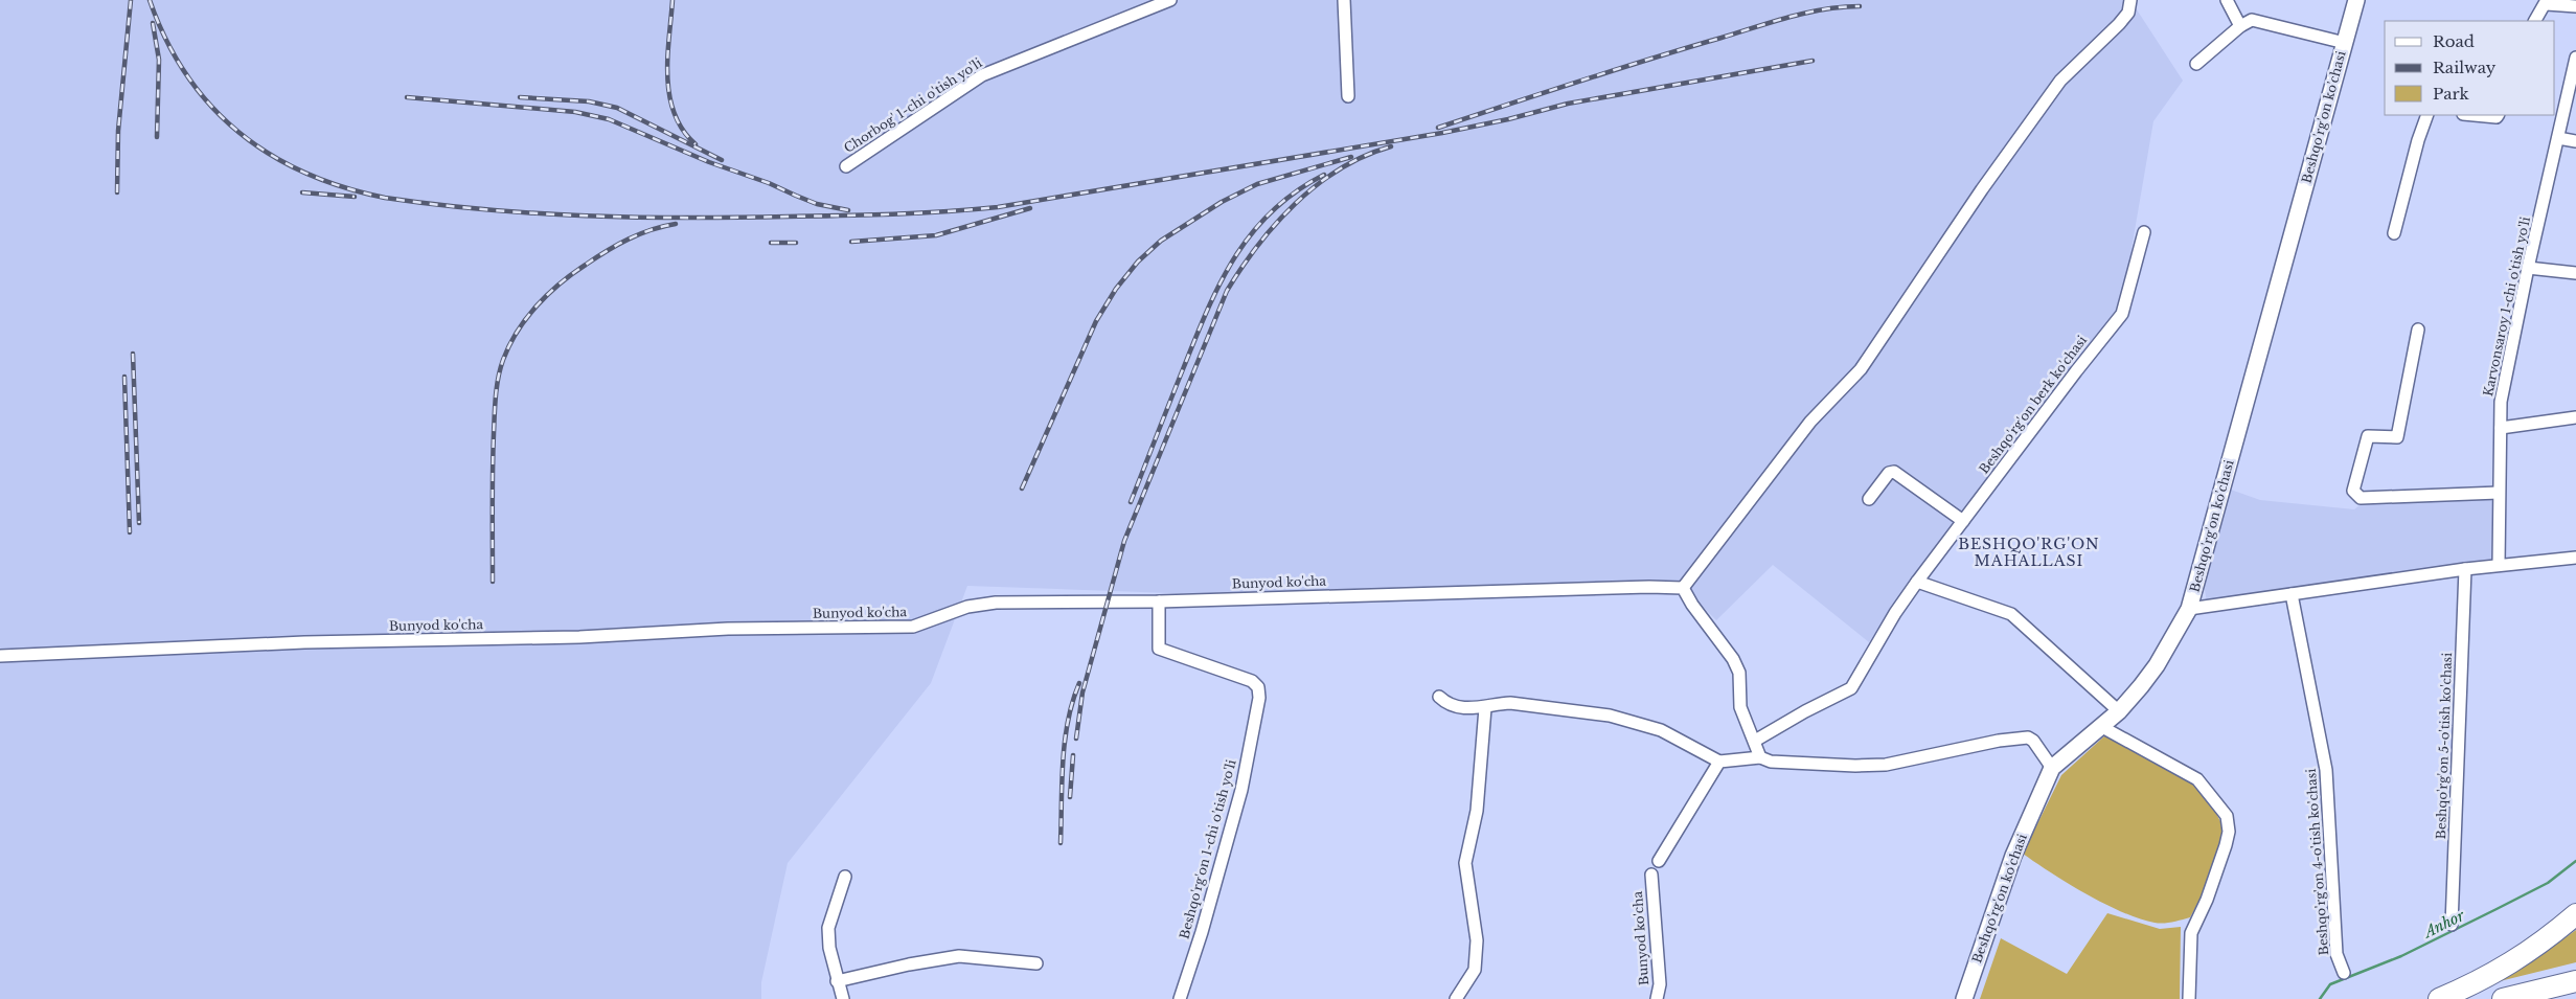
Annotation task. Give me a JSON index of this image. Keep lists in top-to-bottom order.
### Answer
{
  "streets": {
    "street": [
      "Chorbog' 1-chi o'tish yo'li",
      "Beshqo'rg'on ko'chasi",
      "Karvonsaroy 1-chi o'tish yo'li",
      "Beshqo'rg'on berk ko'chasi",
      "Bunyod ko'cha",
      "Beshqo'rg'on 5-o'tish ko'chasi",
      "Beshqo'rg'on 1-chi o'tish yo'li",
      "Beshqo'rg'on 4-o'tish ko'chasi"
    ]
  },
  "crossings": [
    ["Bunyod ko'cha", "Beshqo'rg'on 1-chi o'tish yo'li"]
  ],
  "districts": ["BESHQO'RG'ON MAHALLASI"],
  "water": ["Anhor"],
  "legend": ["Road", "Railway", "Park"]
}
